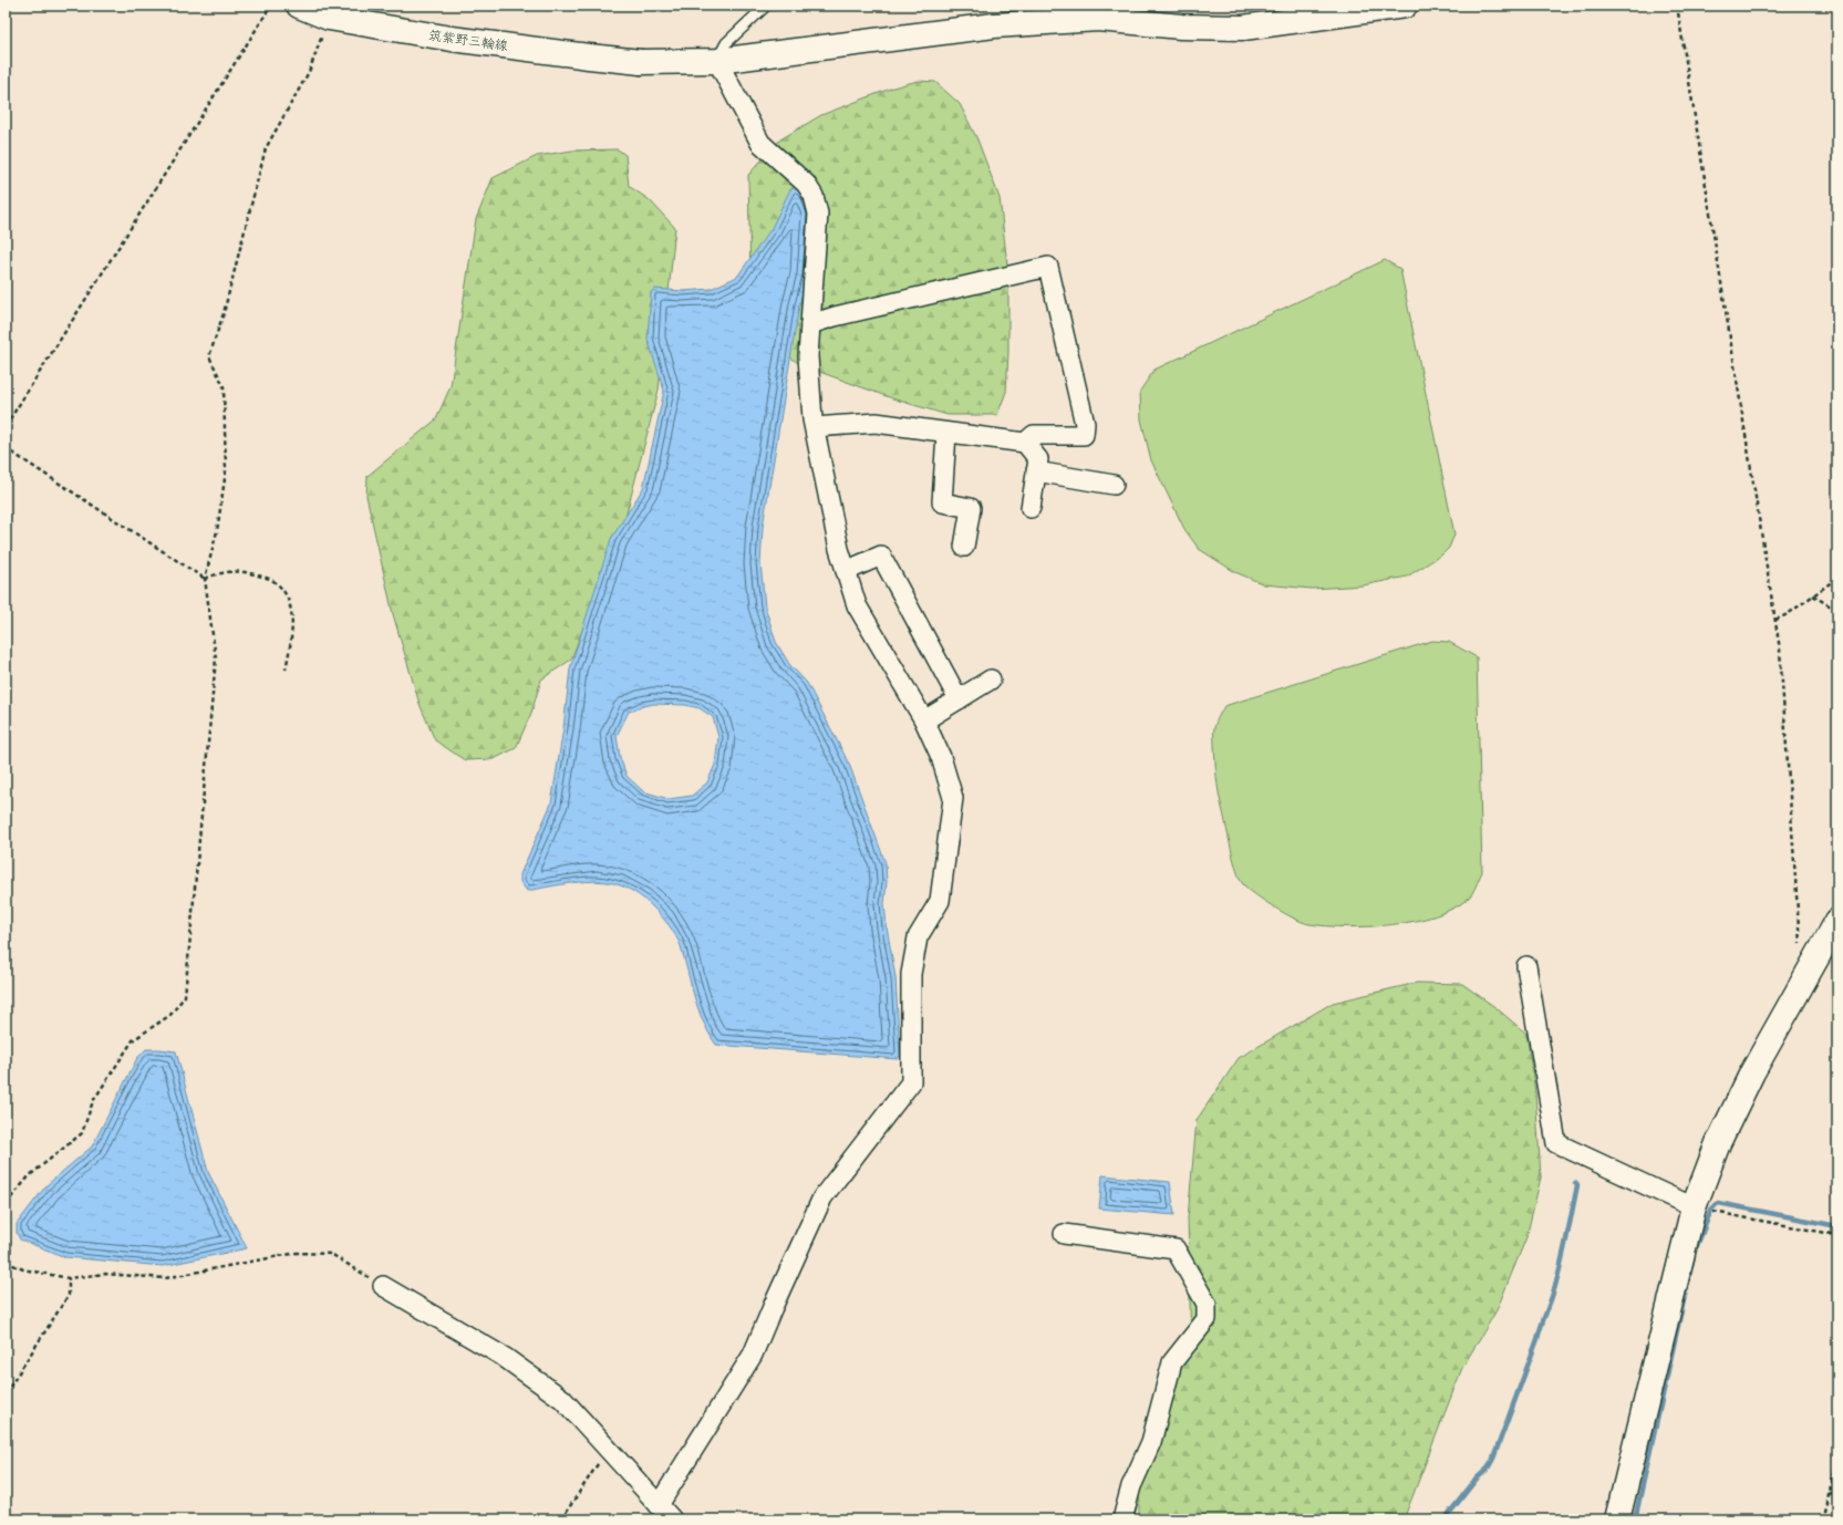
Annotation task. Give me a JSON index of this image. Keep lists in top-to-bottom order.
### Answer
{
  "streets": {
    "street": ["筑紫野三輪線"]
  }
}
